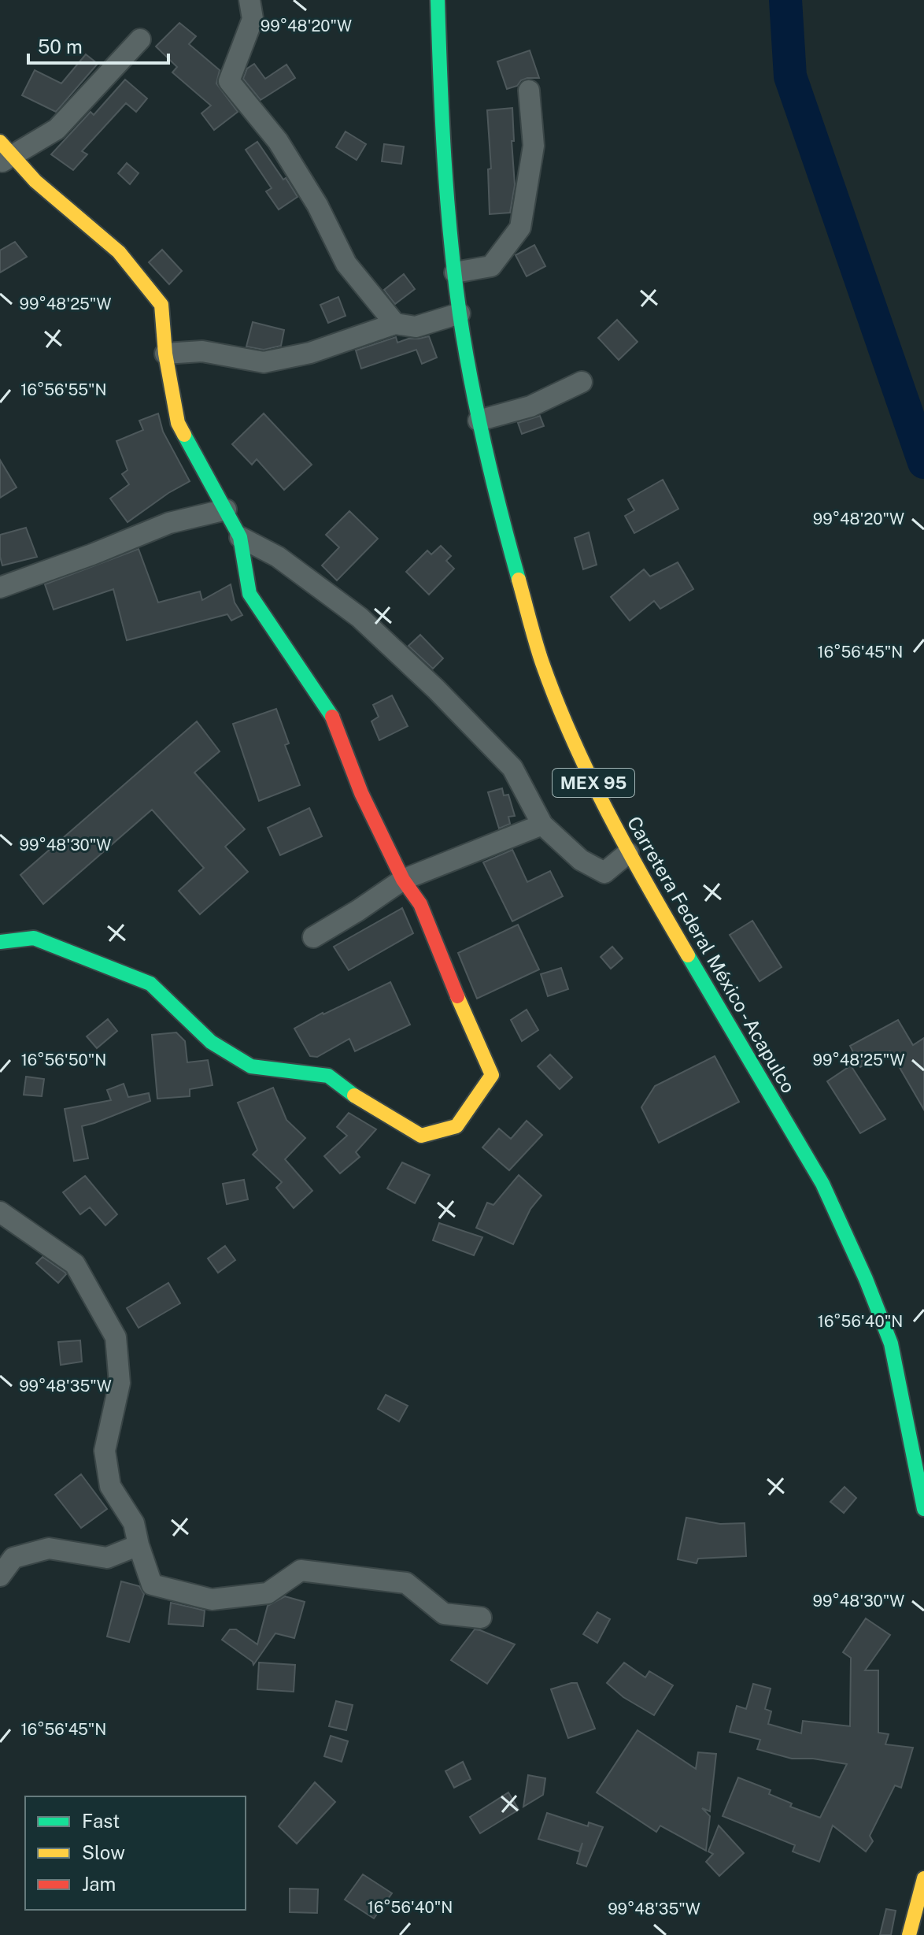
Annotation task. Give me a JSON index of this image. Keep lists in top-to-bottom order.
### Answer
{
  "streets": {
    "main road": ["MEX 95", "Carretera Federal México - Acapulco"]
  },
  "legend": ["Fast", "Slow", "Jam"],
  "scale_bar": "50 m",
  "coordinates": [
    "99°48'20\"W",
    "99°48'25\"W",
    "16°56'55\"N",
    "16°56'45\"N",
    "99°48'30\"W",
    "16°56'50\"N",
    "16°56'40\"N",
    "99°48'35\"W"
  ]
}
